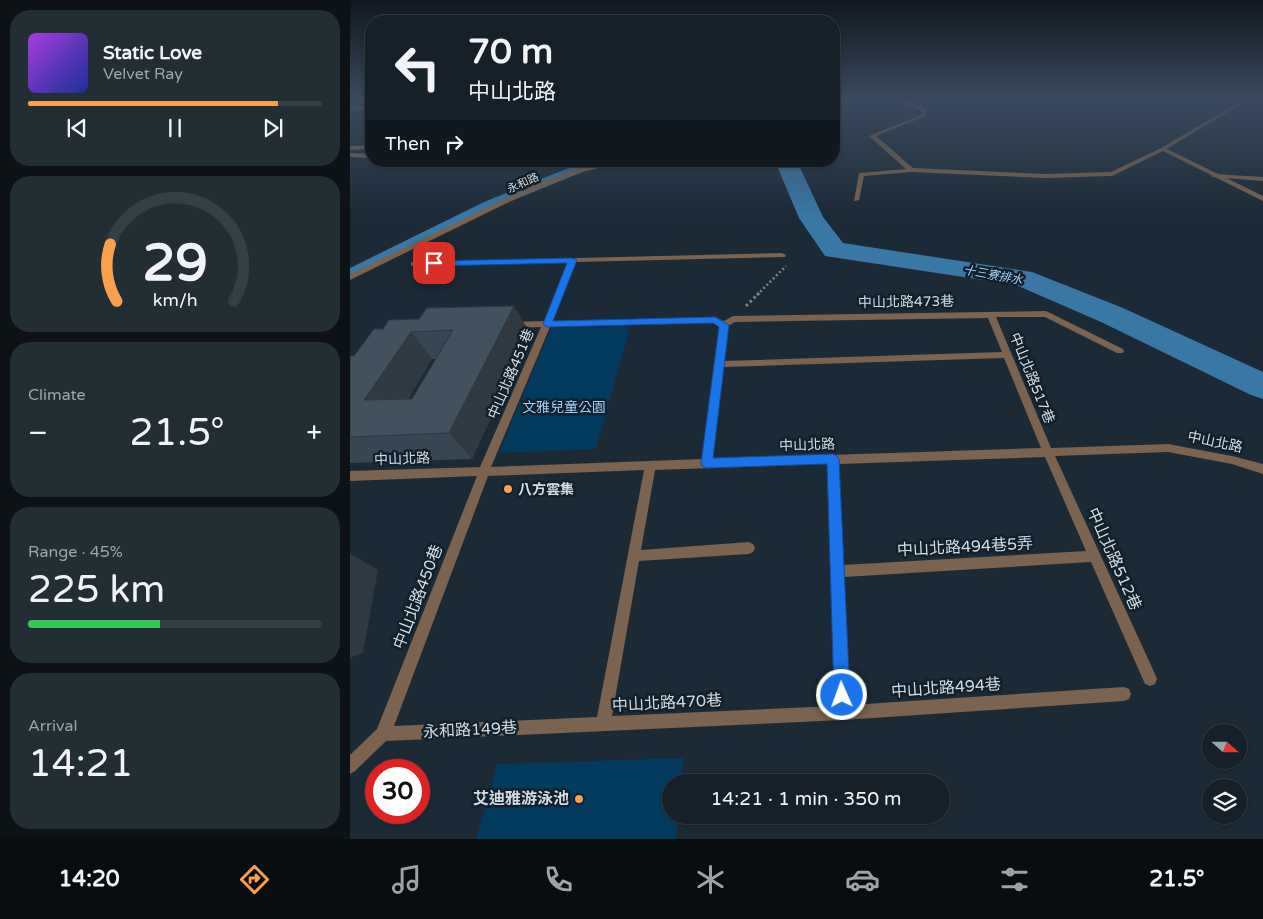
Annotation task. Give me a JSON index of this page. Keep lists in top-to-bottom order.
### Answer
{
  "streets": {
    "street": [
      "永和路",
      "中山北路473巷",
      "中山北路451巷",
      "中山北路517巷",
      "中山北路",
      "中山北路494巷5弄",
      "中山北路512巷",
      "中山北路450巷",
      "中山北路494巷",
      "中山北路470巷",
      "永和路149巷"
    ]
  },
  "crossings": [
    ["中山北路473巷", "中山北路517巷"],
    ["中山北路451巷", "中山北路"],
    ["中山北路451巷", "中山北路450巷"],
    ["中山北路517巷", "中山北路"],
    ["中山北路517巷", "中山北路512巷"],
    ["中山北路", "中山北路512巷"],
    ["中山北路", "中山北路450巷"],
    ["中山北路", "中山北路470巷"],
    ["中山北路494巷5弄", "中山北路512巷"],
    ["中山北路450巷", "永和路149巷"],
    ["中山北路494巷", "中山北路470巷"],
    ["中山北路470巷", "永和路149巷"]
  ],
  "water": ["十三寮排水"],
  "parks": ["文雅兒童公園"],
  "places": ["八方雲集", "艾迪雅游泳池"],
  "north": "right",
  "page": {
    "turn": ["70 m", "中山北路"],
    "song": ["Static Love", "Velvet Ray"],
    "then": "Then",
    "tile": [
      "Climate",
      ["Range · 45%", "225 km"],
      ["Arrival", "14:21"]
    ],
    "heat": ["−", "21.5°", "+"],
    "limit": "30",
    "trip": "14:21 · 1 min · 350 m",
    "tabs": ["14:20", "21.5°"],
    "gauge": ["29", "km/h"]
  }
}
